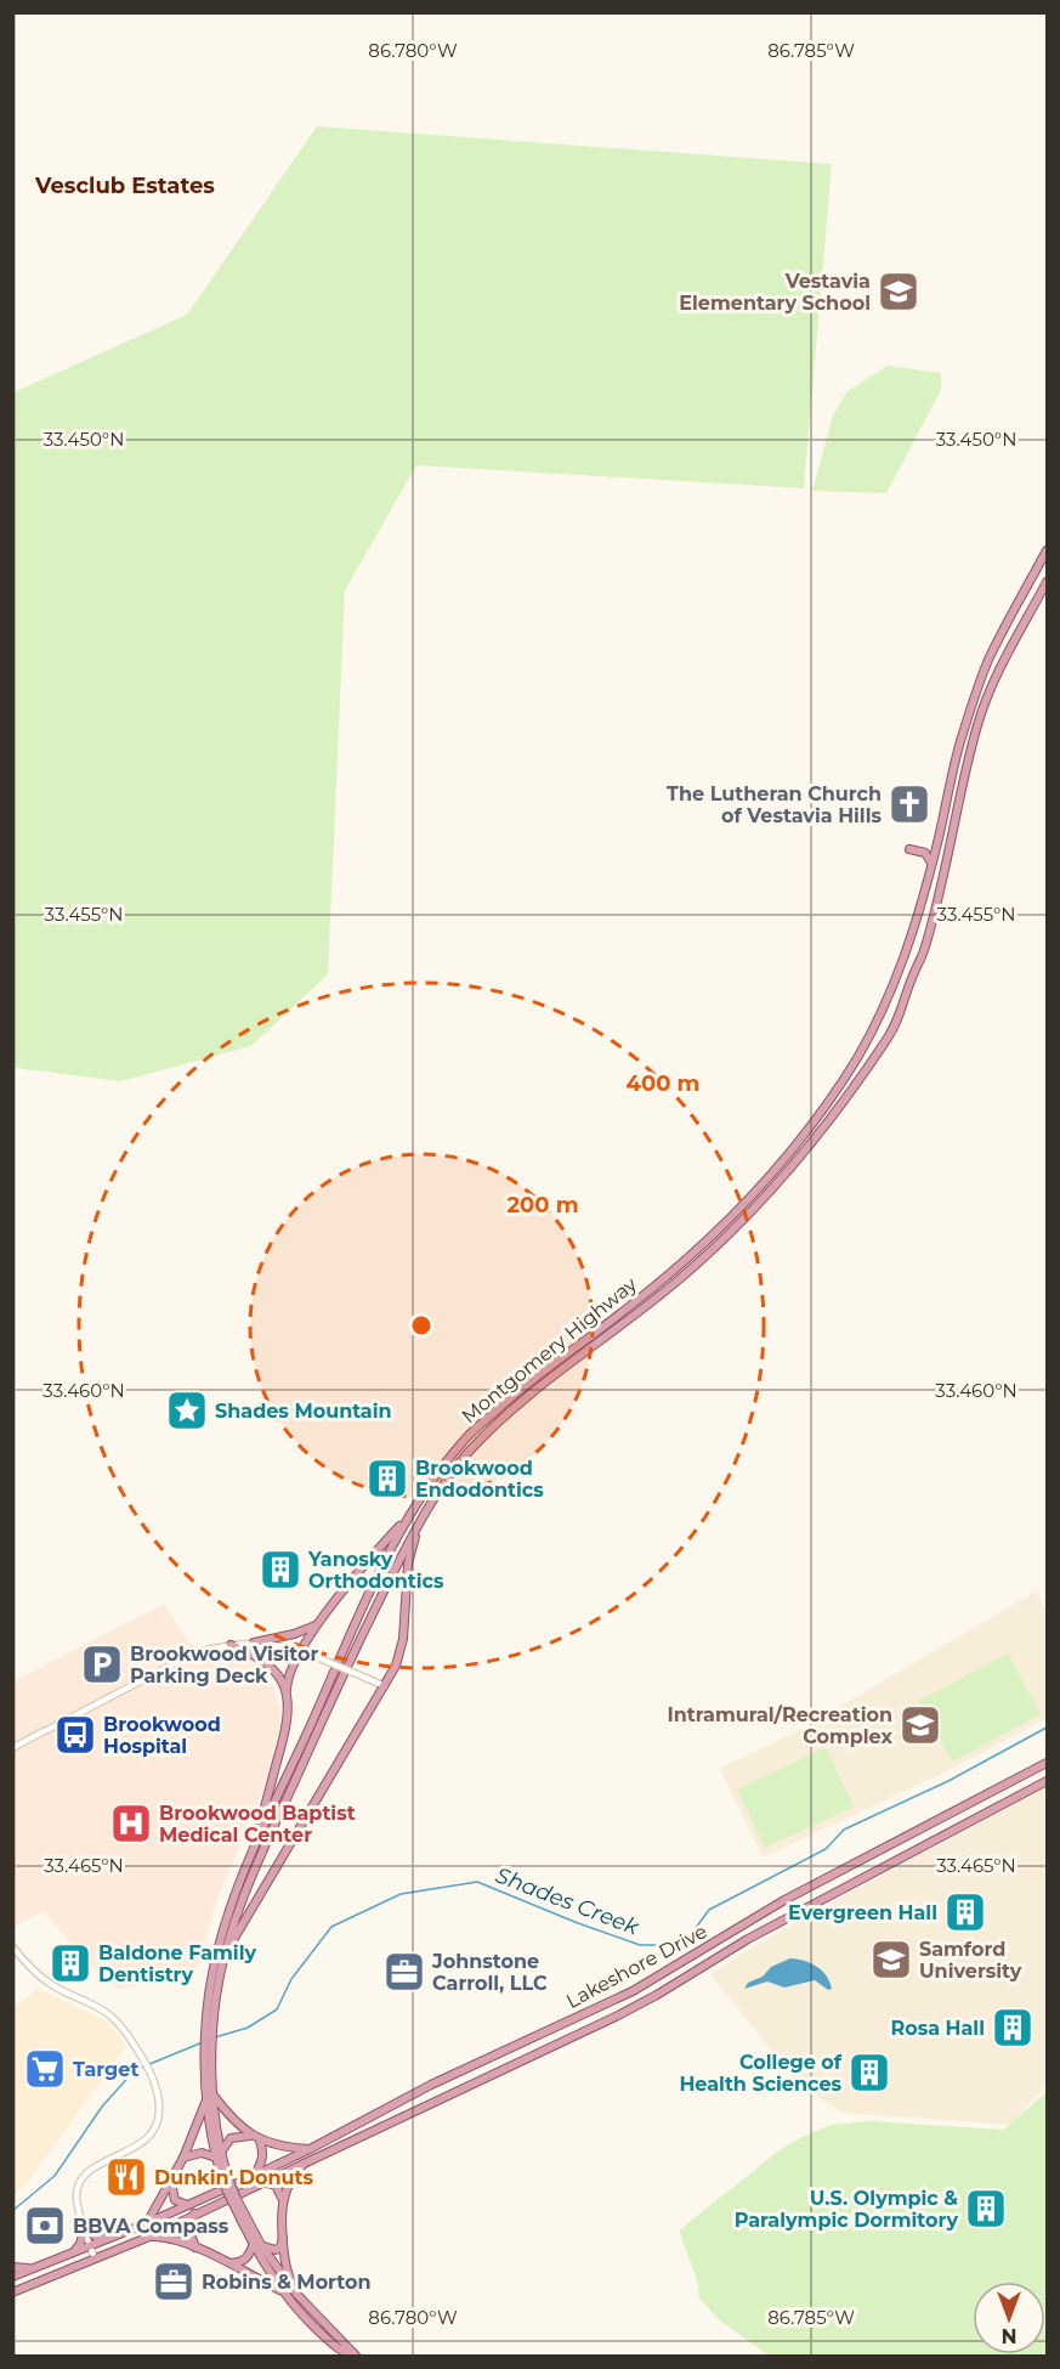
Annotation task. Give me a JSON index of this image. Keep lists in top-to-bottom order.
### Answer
{
  "streets": {
    "main road": ["Montgomery Highway", "Lakeshore Drive"]
  },
  "crossings": [
    ["Montgomery Highway", "Lakeshore Drive"]
  ],
  "districts": ["Vesclub Estates"],
  "water": ["Shades Creek"],
  "places": {
    "school or university": ["Vestavia Elementary School", "Intramural/Recreation Complex", "Samford University"],
    "church": ["The Lutheran Church of Vestavia Hills"],
    "place": ["Shades Mountain"],
    "building": [
      "Brookwood Endodontics",
      "Yanosky Orthodontics",
      "Evergreen Hall",
      "Baldone Family Dentistry",
      "Rosa Hall",
      "College of Health Sciences",
      "U.S. Olympic & Paralympic Dormitory"
    ],
    "parking": ["Brookwood Visitor Parking Deck"],
    "bus stop": ["Brookwood Hospital"],
    "hospital": ["Brookwood Baptist Medical Center"],
    "office": ["Johnstone Carroll, LLC", "Robins & Morton"],
    "supermarket": ["Target"],
    "restaurant": ["Dunkin' Donuts"],
    "bank": ["BBVA Compass"]
  },
  "north": "bottom",
  "coordinates": [
    "86.780°W",
    "86.785°W",
    "33.450°N",
    "33.455°N",
    "33.460°N",
    "33.465°N"
  ],
  "rings": ["400 m", "200 m"]
}
